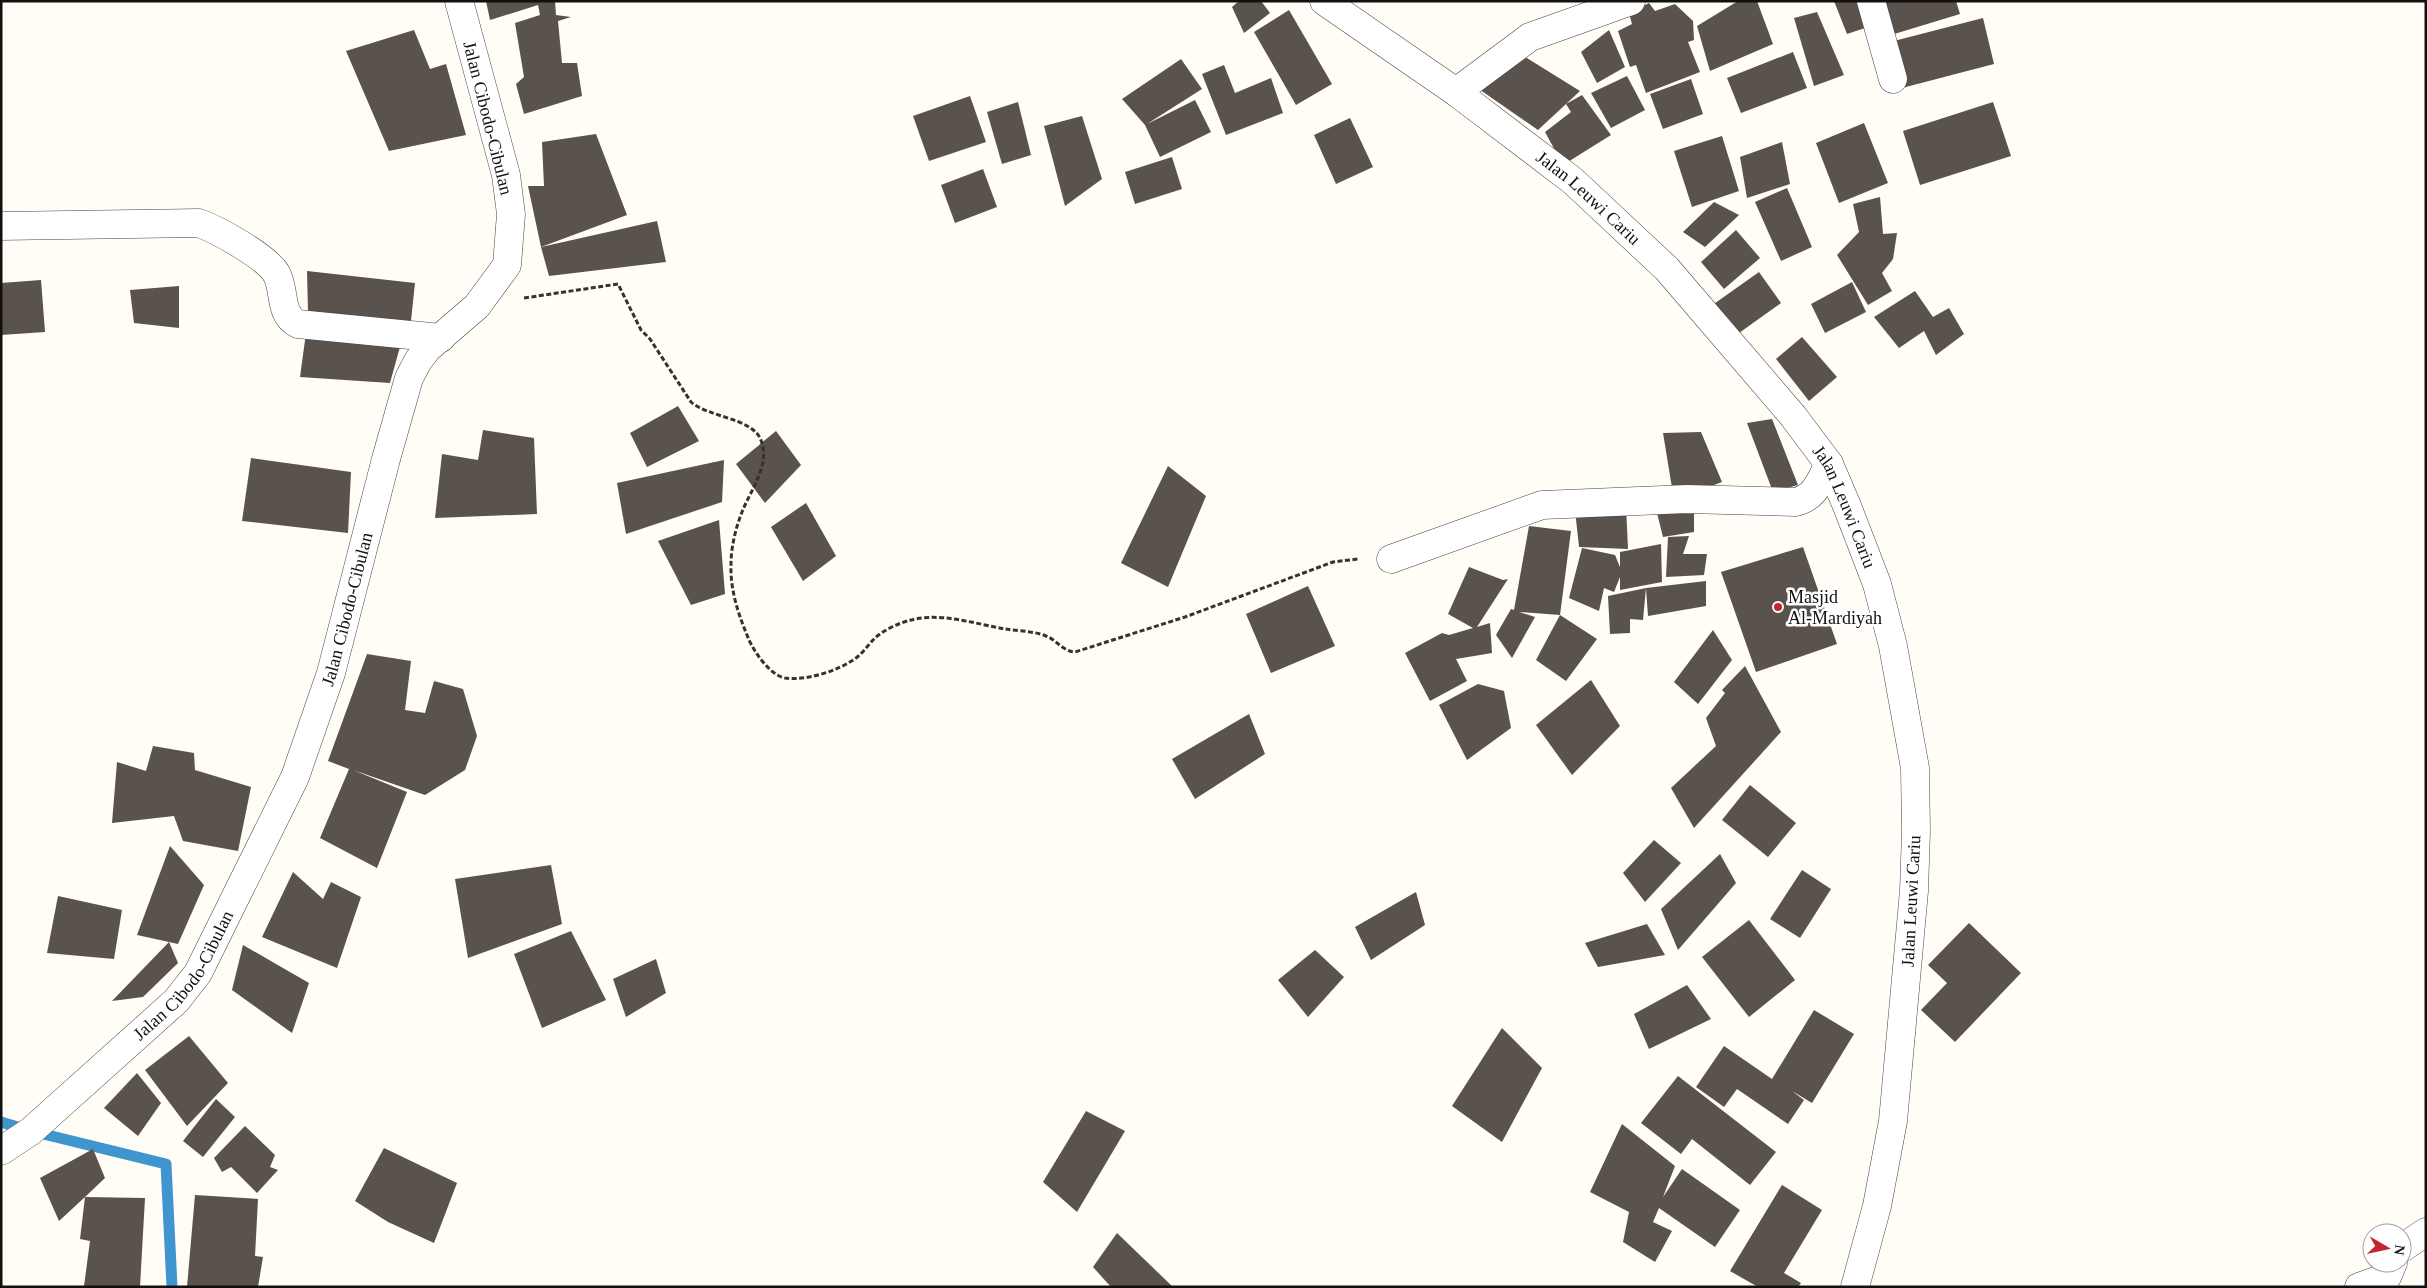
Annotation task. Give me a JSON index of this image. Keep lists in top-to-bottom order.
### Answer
{
  "streets": {
    "street": ["Jalan Cibodo-Cibulan", "Jalan Leuwi Cariu"]
  },
  "places": ["Masjid Al-Mardiyah"],
  "north": "right"
}
